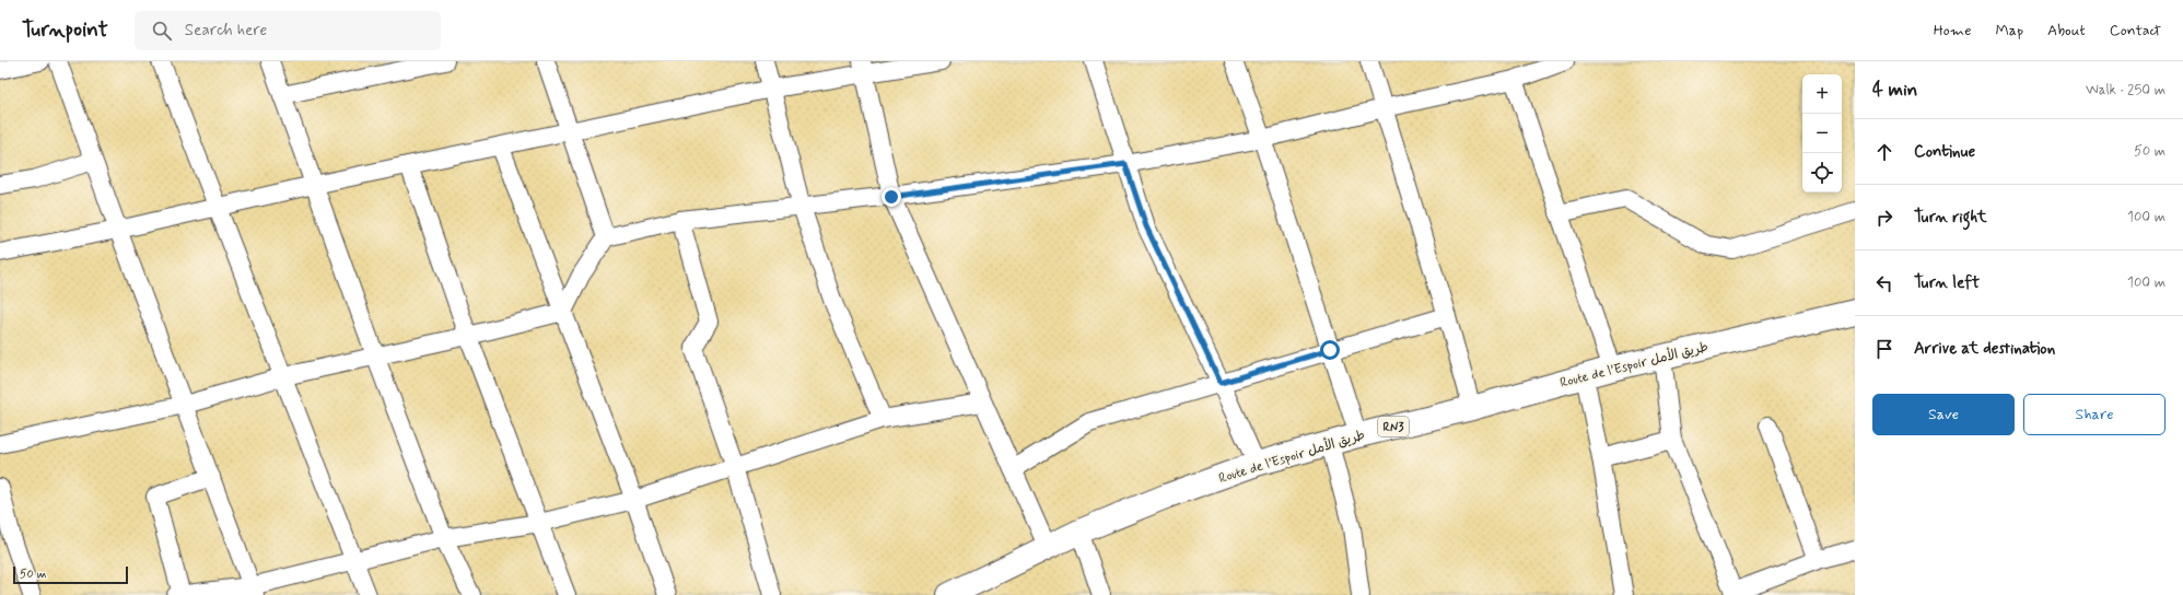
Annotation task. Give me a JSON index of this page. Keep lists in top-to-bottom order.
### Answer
{
  "streets": {
    "highway": ["Route de l’Espoir طريق الأمل", "RN3"]
  },
  "scale_bar": "50 m",
  "page": {
    "header": "Turnpoint",
    "search": "Search here",
    "nav": [
      "Home",
      "Map",
      "About",
      "Contact"
    ],
    "heading": ["4 min", "Walk · 250 m"],
    "map_buttons": ["+", "−"],
    "list": [
      ["Continue", "50 m"],
      ["Turn right", "100 m"],
      ["Turn left", "100 m"],
      "Arrive at destination"
    ],
    "buttons": ["Save", "Share"],
    "scale": "50 m"
  }
}
